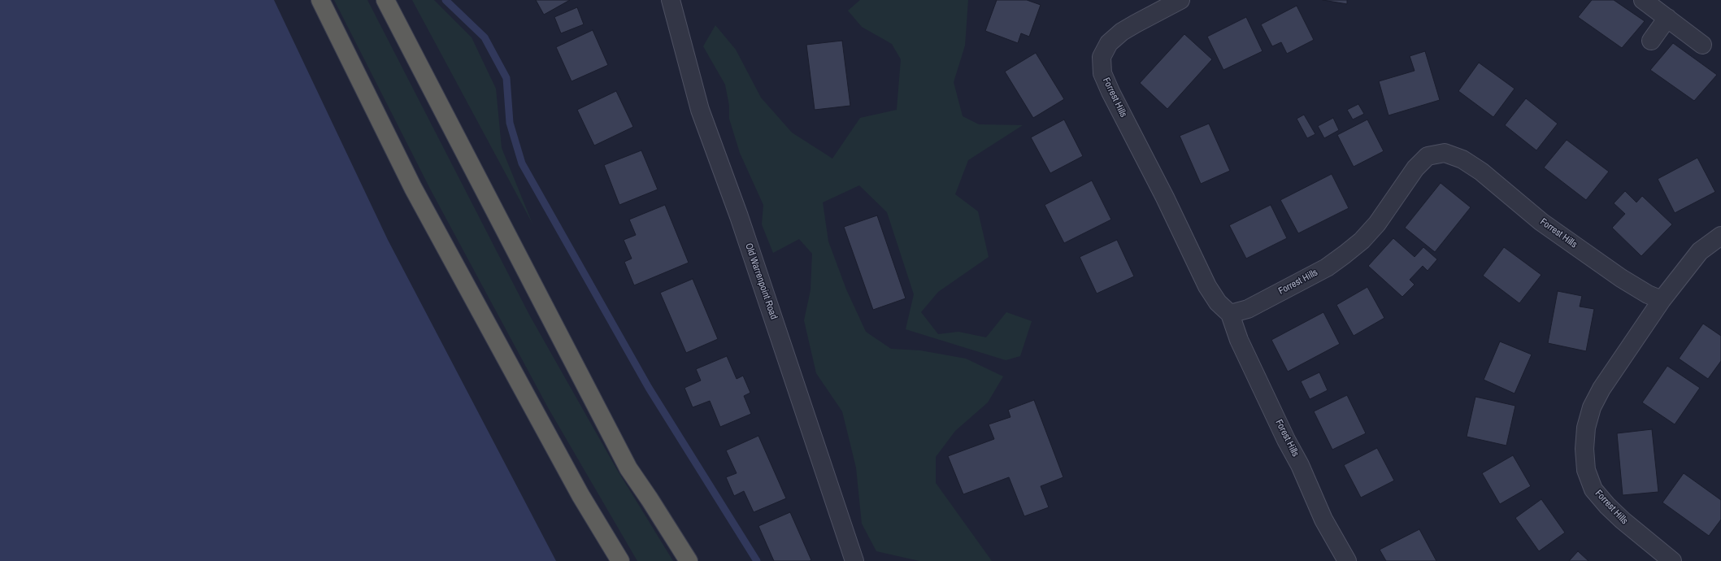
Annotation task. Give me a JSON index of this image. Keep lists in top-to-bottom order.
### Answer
{
  "streets": {
    "street": ["Forrest Hills", "Old Warrenpoint Road", "Forest Hills"]
  },
  "crossings": [
    ["Forrest Hills", "Forest Hills"]
  ]
}
